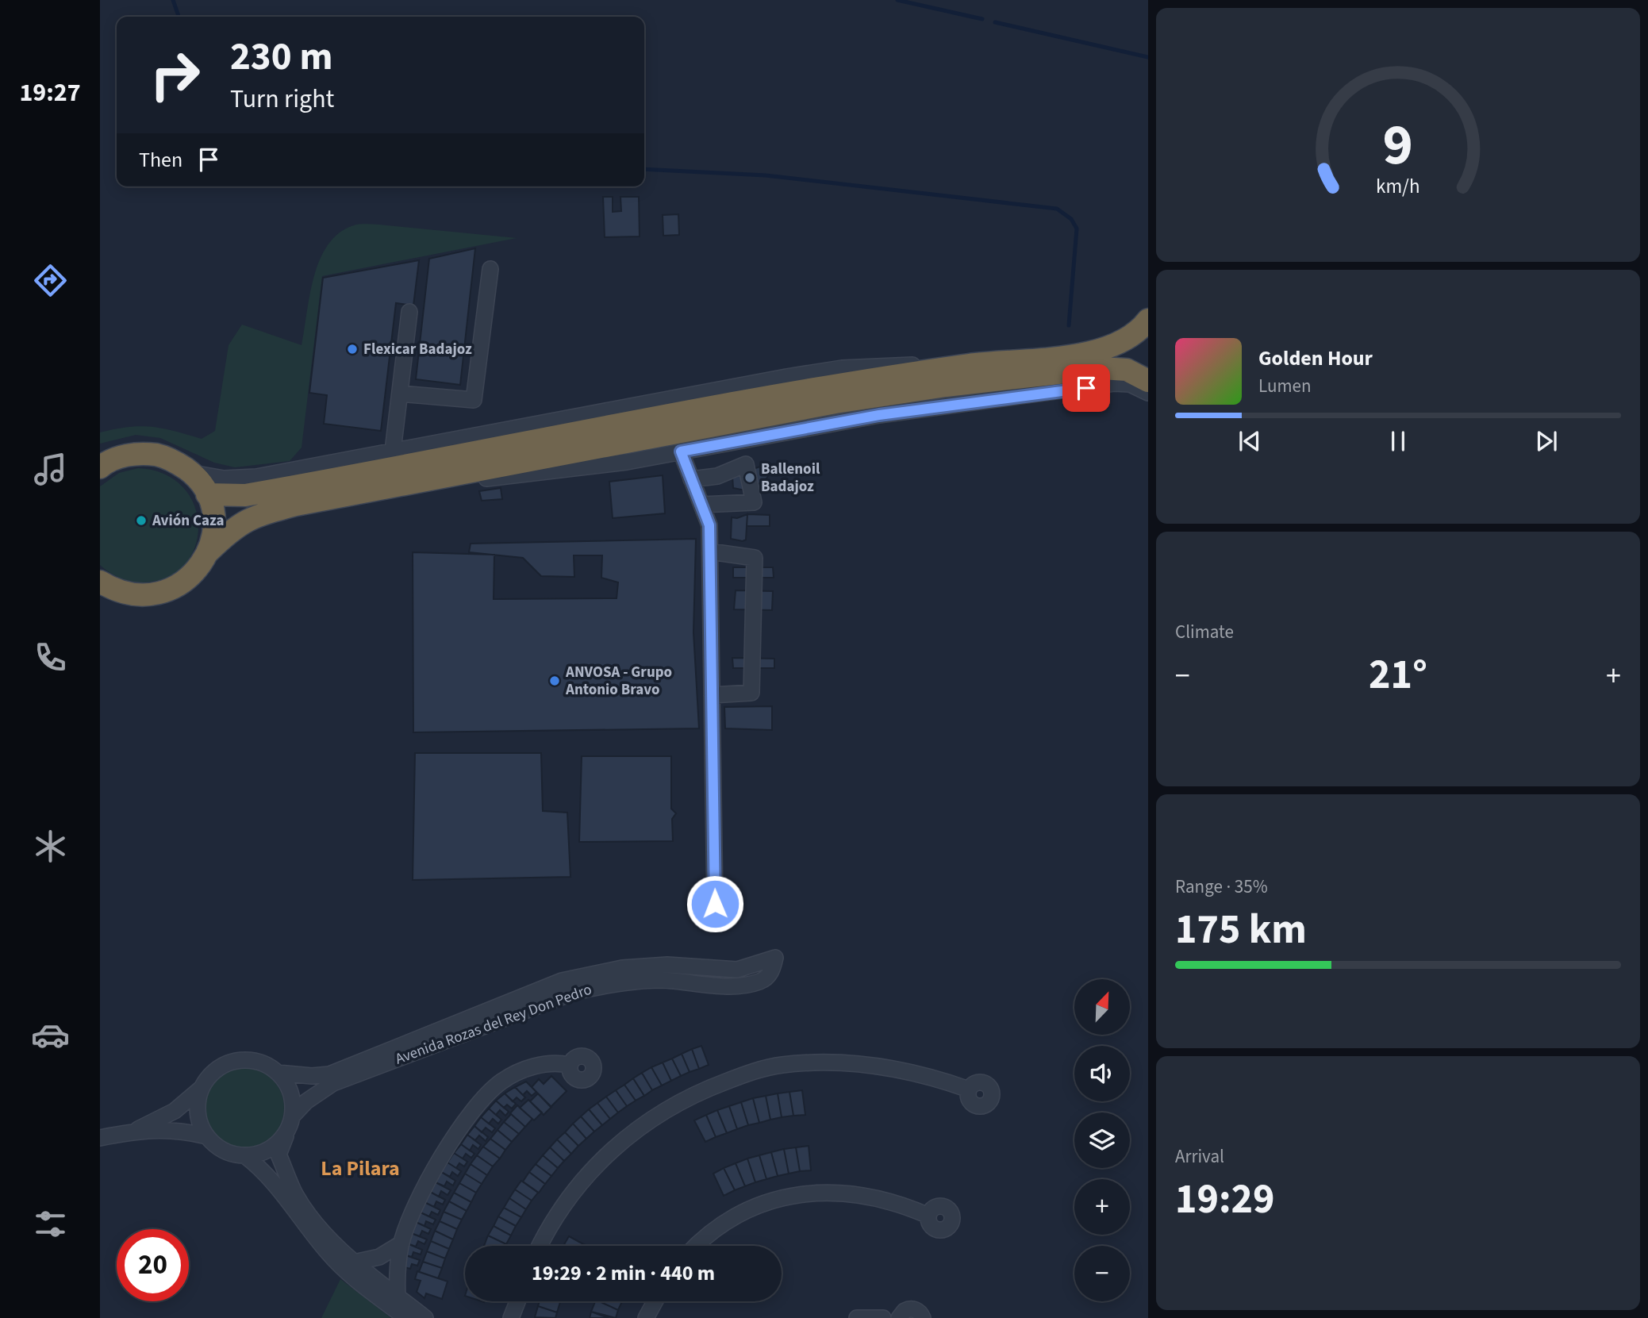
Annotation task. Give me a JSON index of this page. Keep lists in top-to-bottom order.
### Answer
{
  "streets": {
    "street": ["Avenida Rozas del Rey Don Pedro"]
  },
  "districts": ["La Pilara"],
  "places": [
    "Flexicar Badajoz",
    "Ballenoil Badajoz",
    "Avión Caza",
    "ANVOSA - Grupo Antonio Bravo"
  ],
  "north": "top right",
  "page": {
    "tabs": "19:27",
    "turn": ["230 m", "Turn right"],
    "then": "Then",
    "song": ["Golden Hour", "Lumen"],
    "tile": [
      "Climate",
      ["Range · 35%", "175 km"],
      ["Arrival", "19:29"]
    ],
    "heat": ["−", "21°", "+"],
    "map_buttons": ["+", "−"],
    "limit": "20",
    "trip": "19:29 · 2 min · 440 m",
    "gauge": ["9", "km/h"]
  }
}
